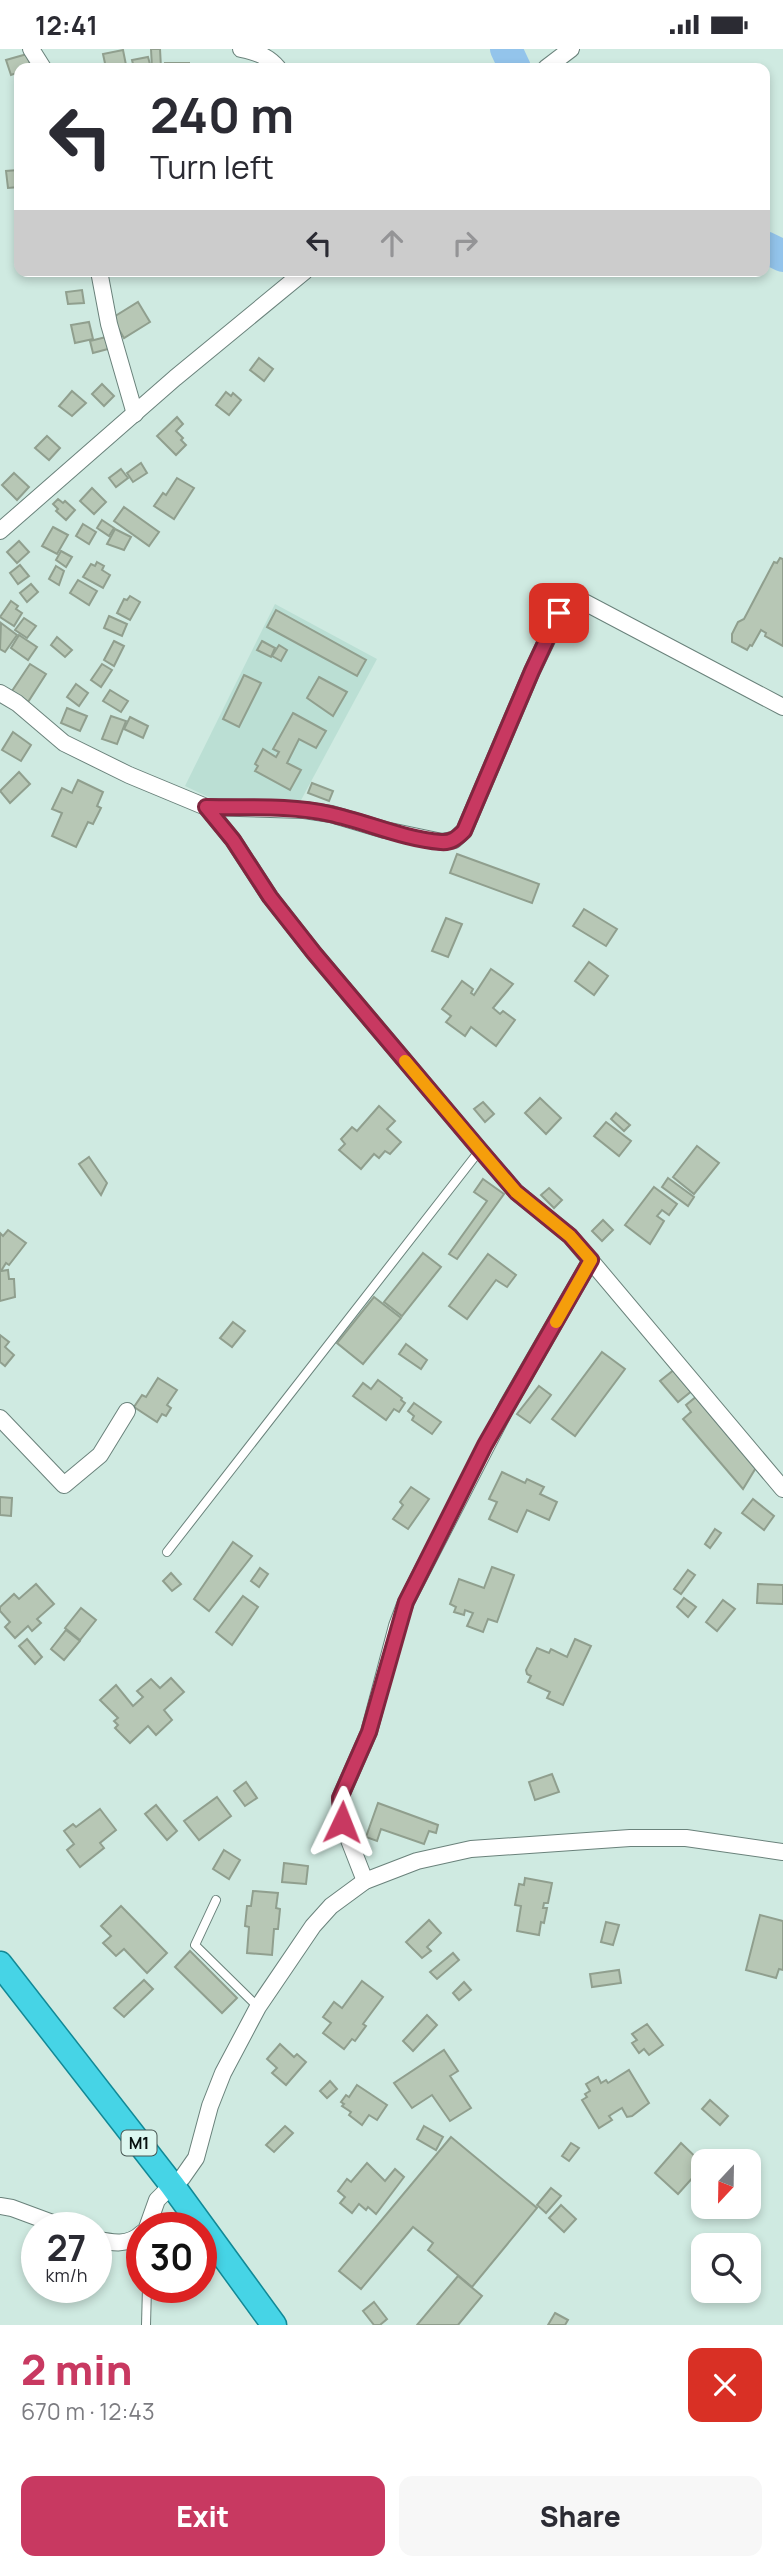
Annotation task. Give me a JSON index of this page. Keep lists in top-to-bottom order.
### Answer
{
  "streets": {
    "highway": ["M1"]
  },
  "north": "bottom",
  "page": {
    "status": "12:41",
    "turn": ["240 m", "Turn left"],
    "speed": "27 km/h",
    "limit": "30",
    "heading": ["2 min", "670 m · 12:43"],
    "buttons": ["Exit", "Share"]
  }
}
